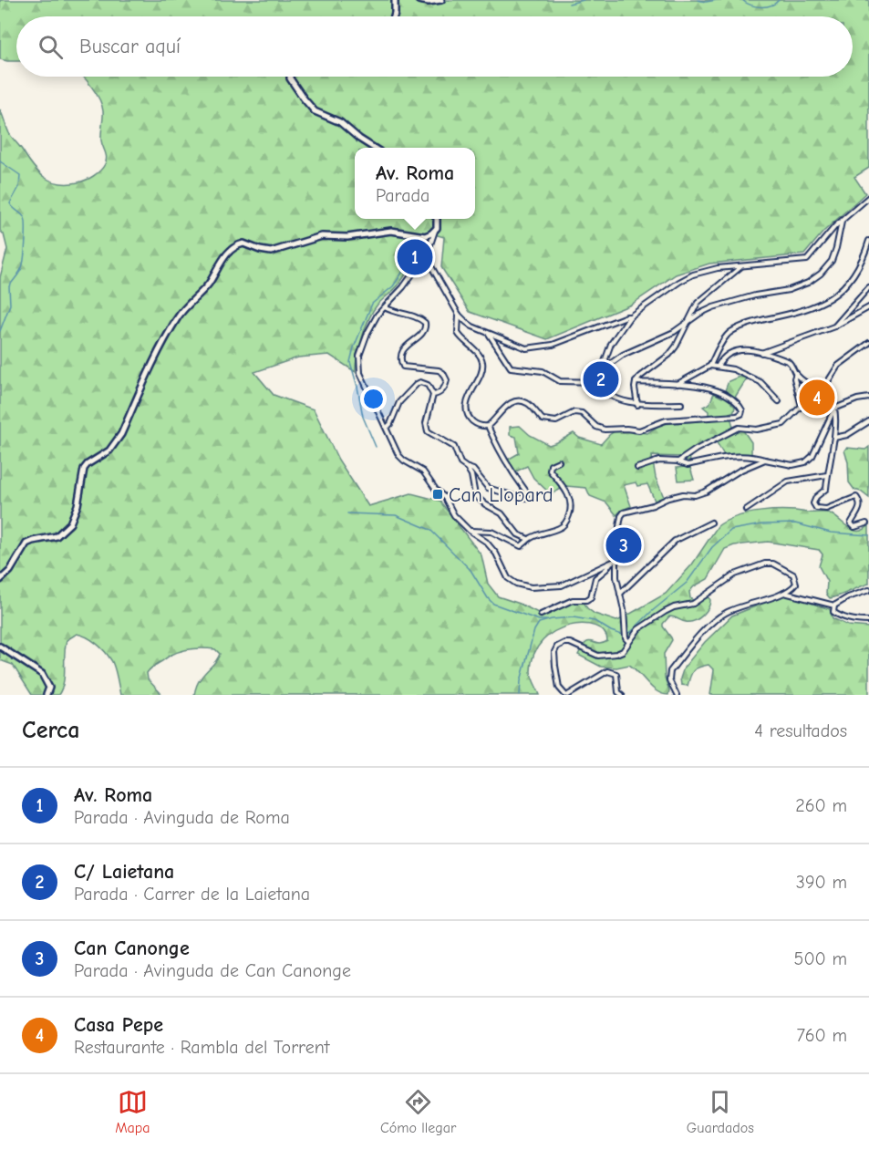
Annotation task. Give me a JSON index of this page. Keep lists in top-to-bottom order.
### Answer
{
  "places": {
    "transit": ["Can Llopard"]
  },
  "page": {
    "search": "Buscar aquí",
    "popup": ["Av. Roma", "Parada"],
    "pins": [
      "1",
      "2",
      "4",
      "3"
    ],
    "heading": ["Cerca", "4 resultados"],
    "list": [
      {
        "mark": "1",
        "name": "Av. Roma",
        "note": "Parada · Avinguda de Roma",
        "value": "260 m"
      },
      {
        "mark": "2",
        "name": "C/ Laietana",
        "note": "Parada · Carrer de la Laietana",
        "value": "390 m"
      },
      {
        "mark": "3",
        "name": "Can Canonge",
        "note": "Parada · Avinguda de Can Canonge",
        "value": "500 m"
      },
      {
        "mark": "4",
        "name": "Casa Pepe",
        "note": "Restaurante · Rambla del Torrent",
        "value": "760 m"
      }
    ],
    "nav": ["Mapa", "Cómo llegar", "Guardados"]
  }
}
